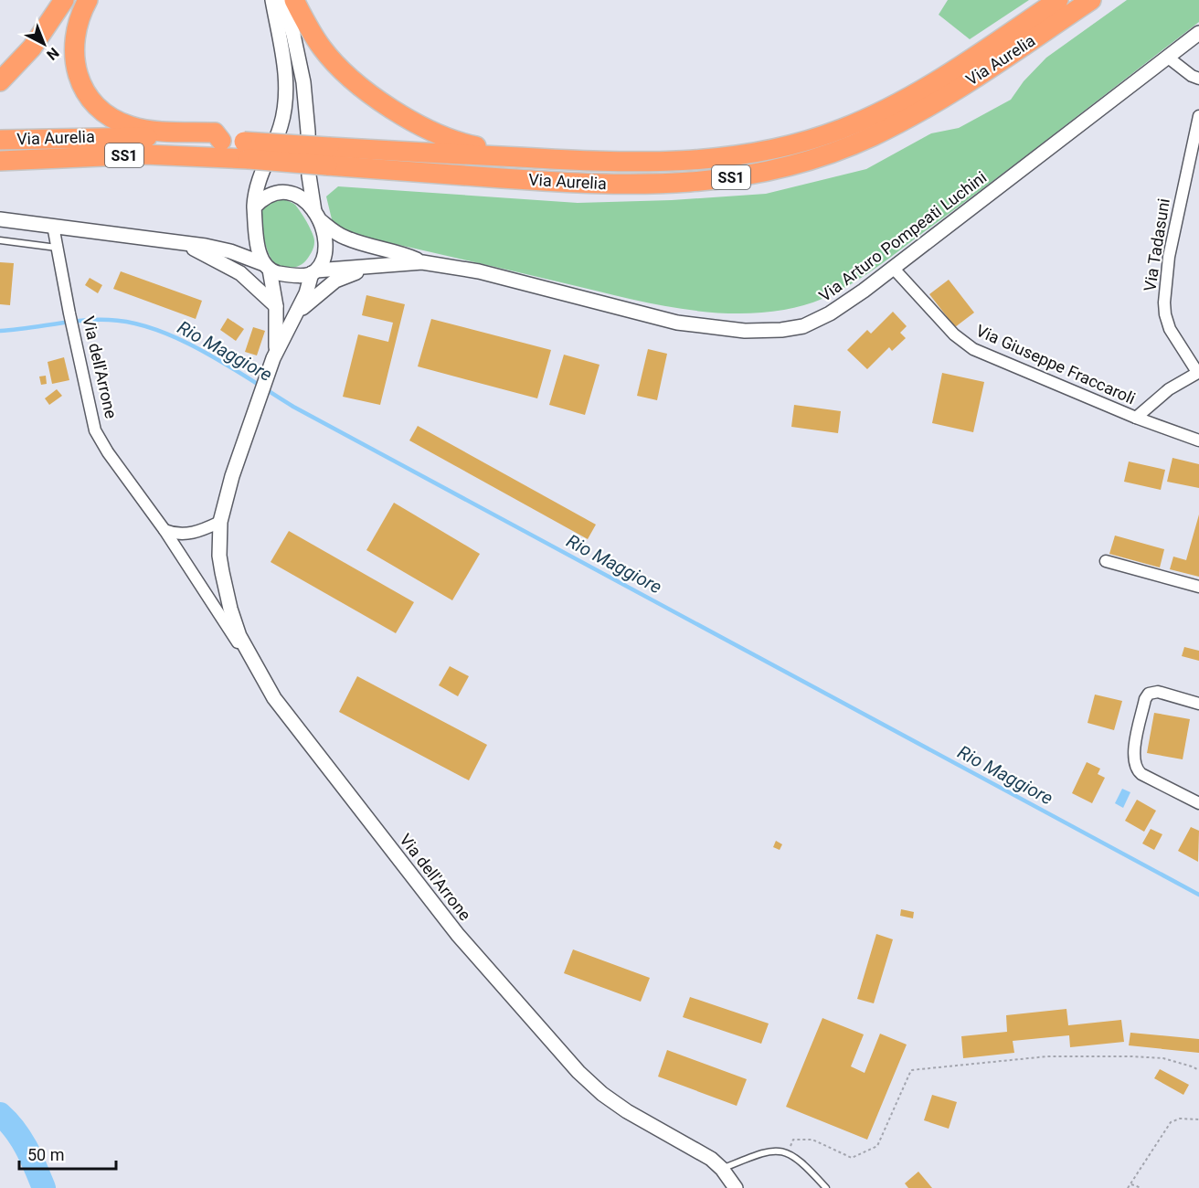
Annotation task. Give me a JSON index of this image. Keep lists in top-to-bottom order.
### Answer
{
  "streets": {
    "highway": ["Via Aurelia", "SS1"],
    "street": [
      "Via Arturo Pompeati Luchini",
      "Via Tadasuni",
      "Via Giuseppe Fraccaroli",
      "Via dell'Arrone"
    ]
  },
  "crossings": [
    ["Via Arturo Pompeati Luchini", "Via Giuseppe Fraccaroli"]
  ],
  "water": ["Rio Maggiore"],
  "scale_bar": "50 m",
  "north": "bottom right"
}
